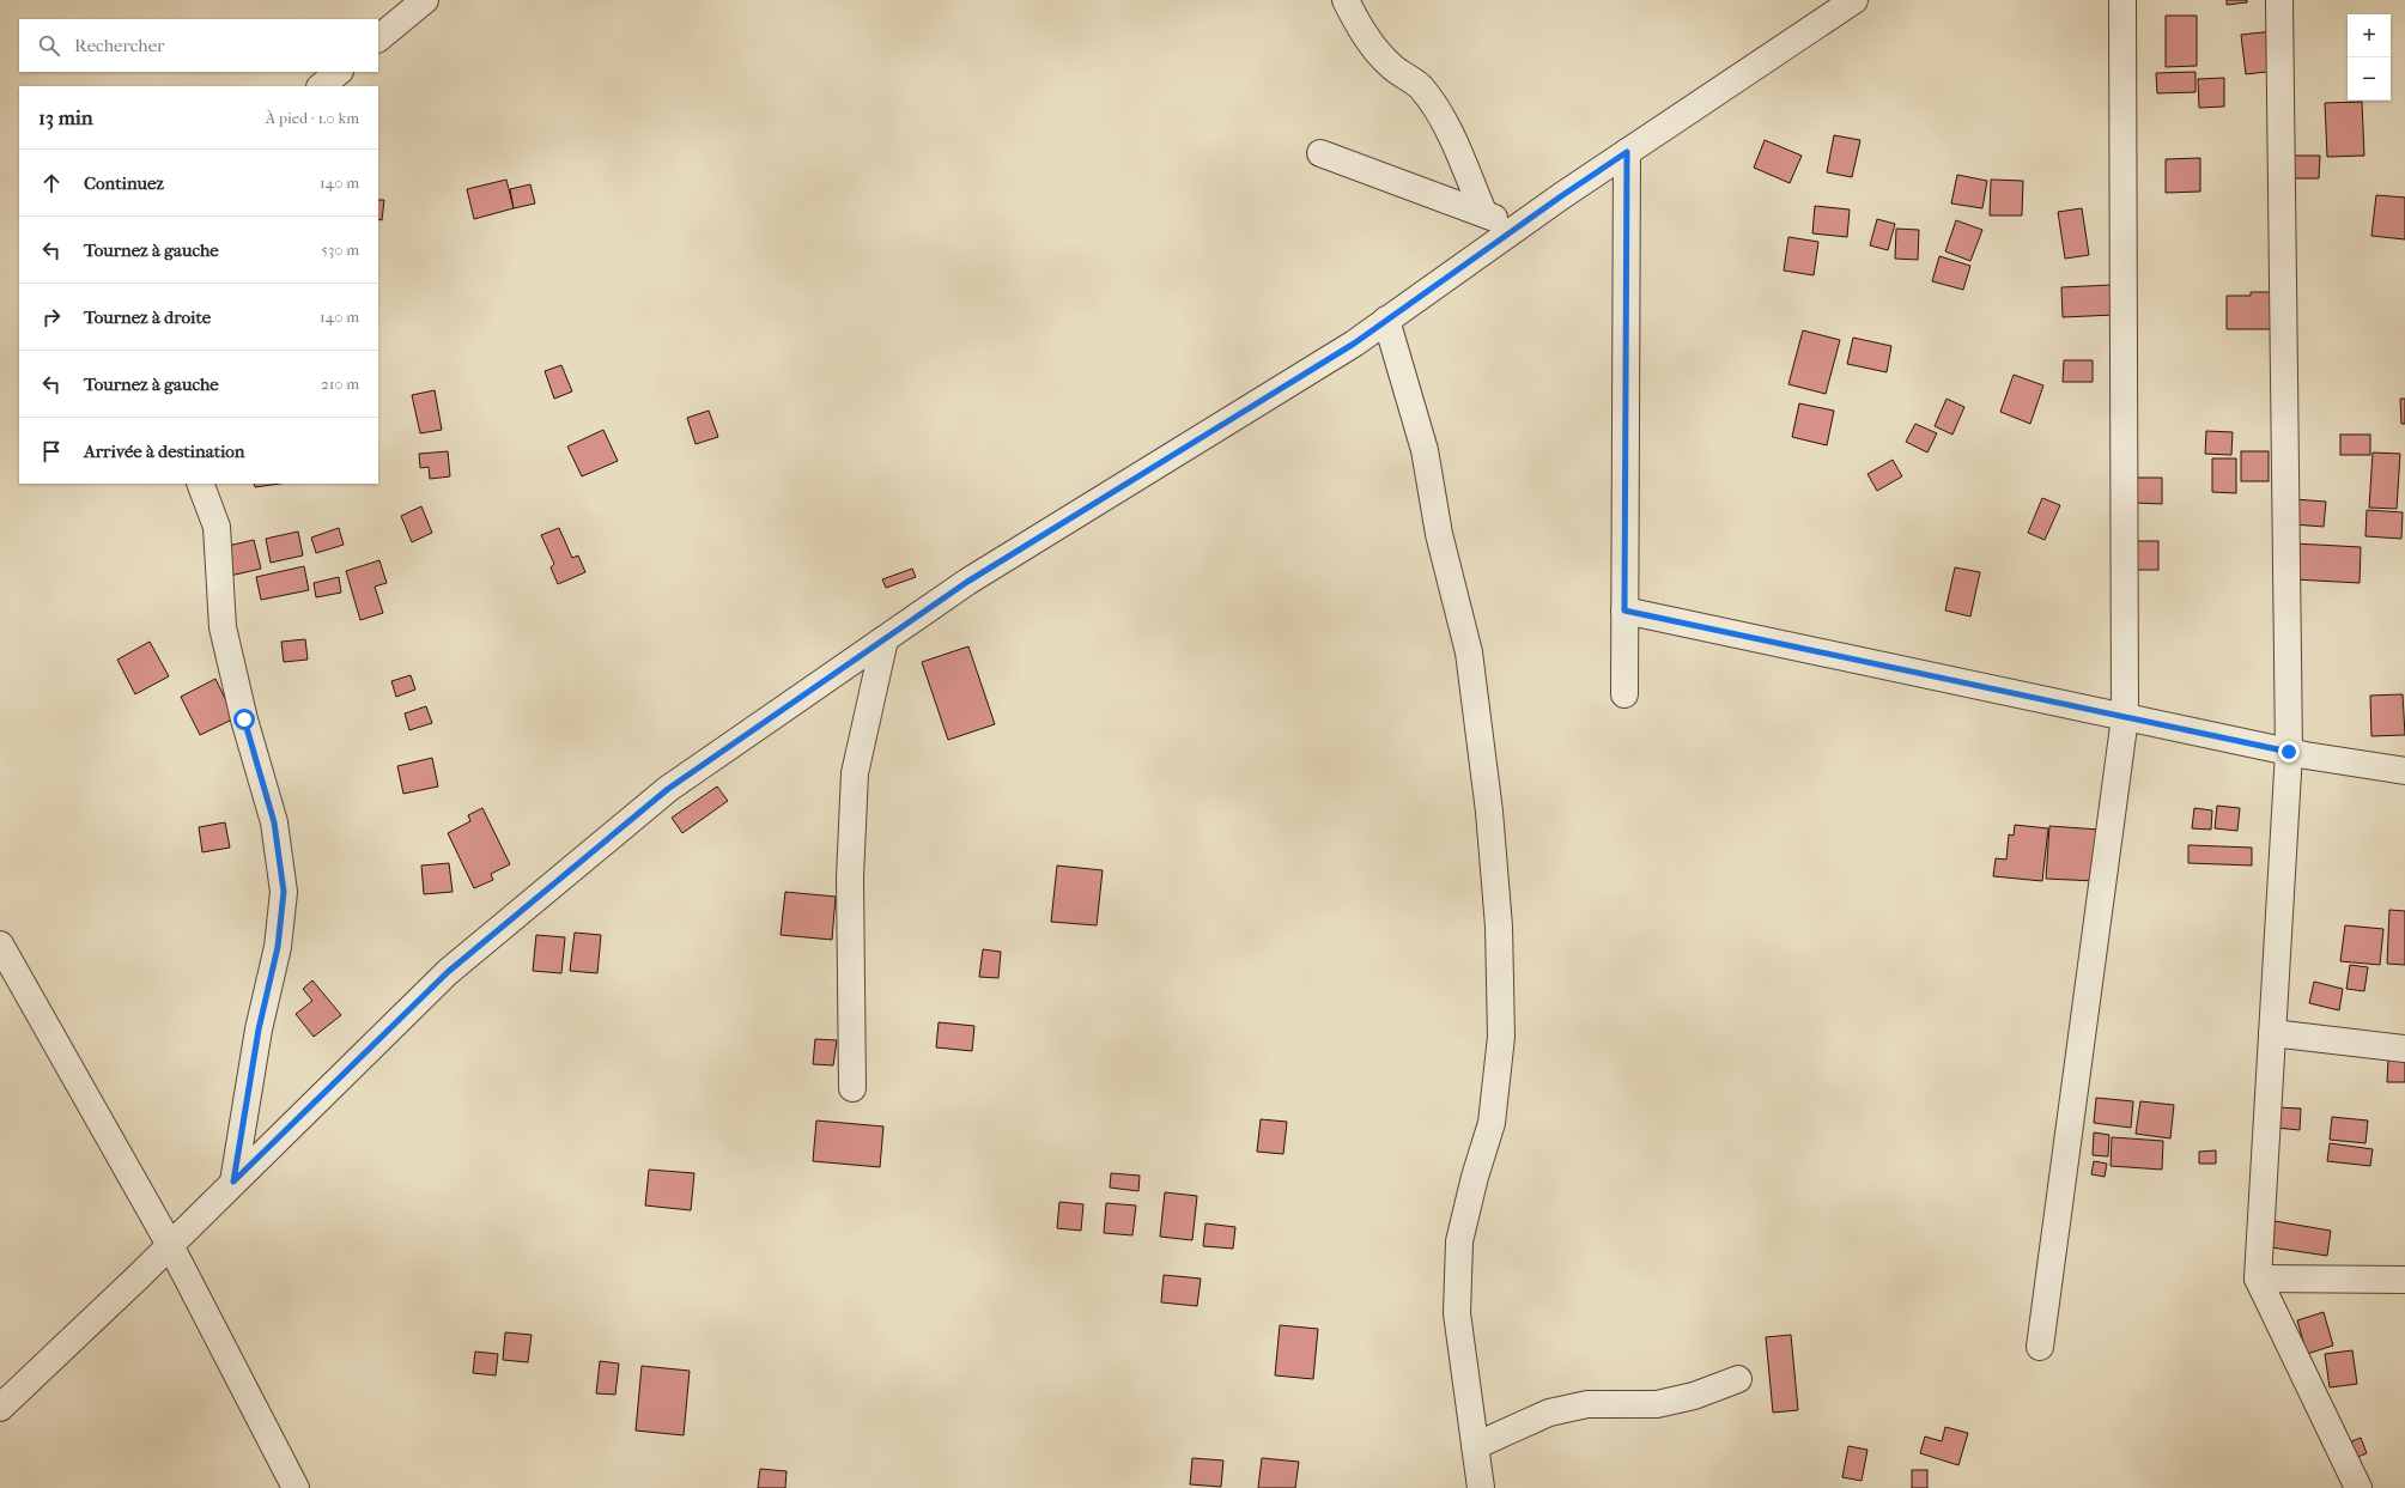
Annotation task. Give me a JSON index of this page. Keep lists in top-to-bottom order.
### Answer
{
  "page": {
    "map_buttons": ["+", "−"],
    "search": "Rechercher",
    "heading": ["13 min", "À pied · 1.0 km"],
    "list": [
      ["Continuez", "140 m"],
      ["Tournez à gauche", "530 m"],
      ["Tournez à droite", "140 m"],
      ["Tournez à gauche", "210 m"],
      "Arrivée à destination"
    ]
  }
}
